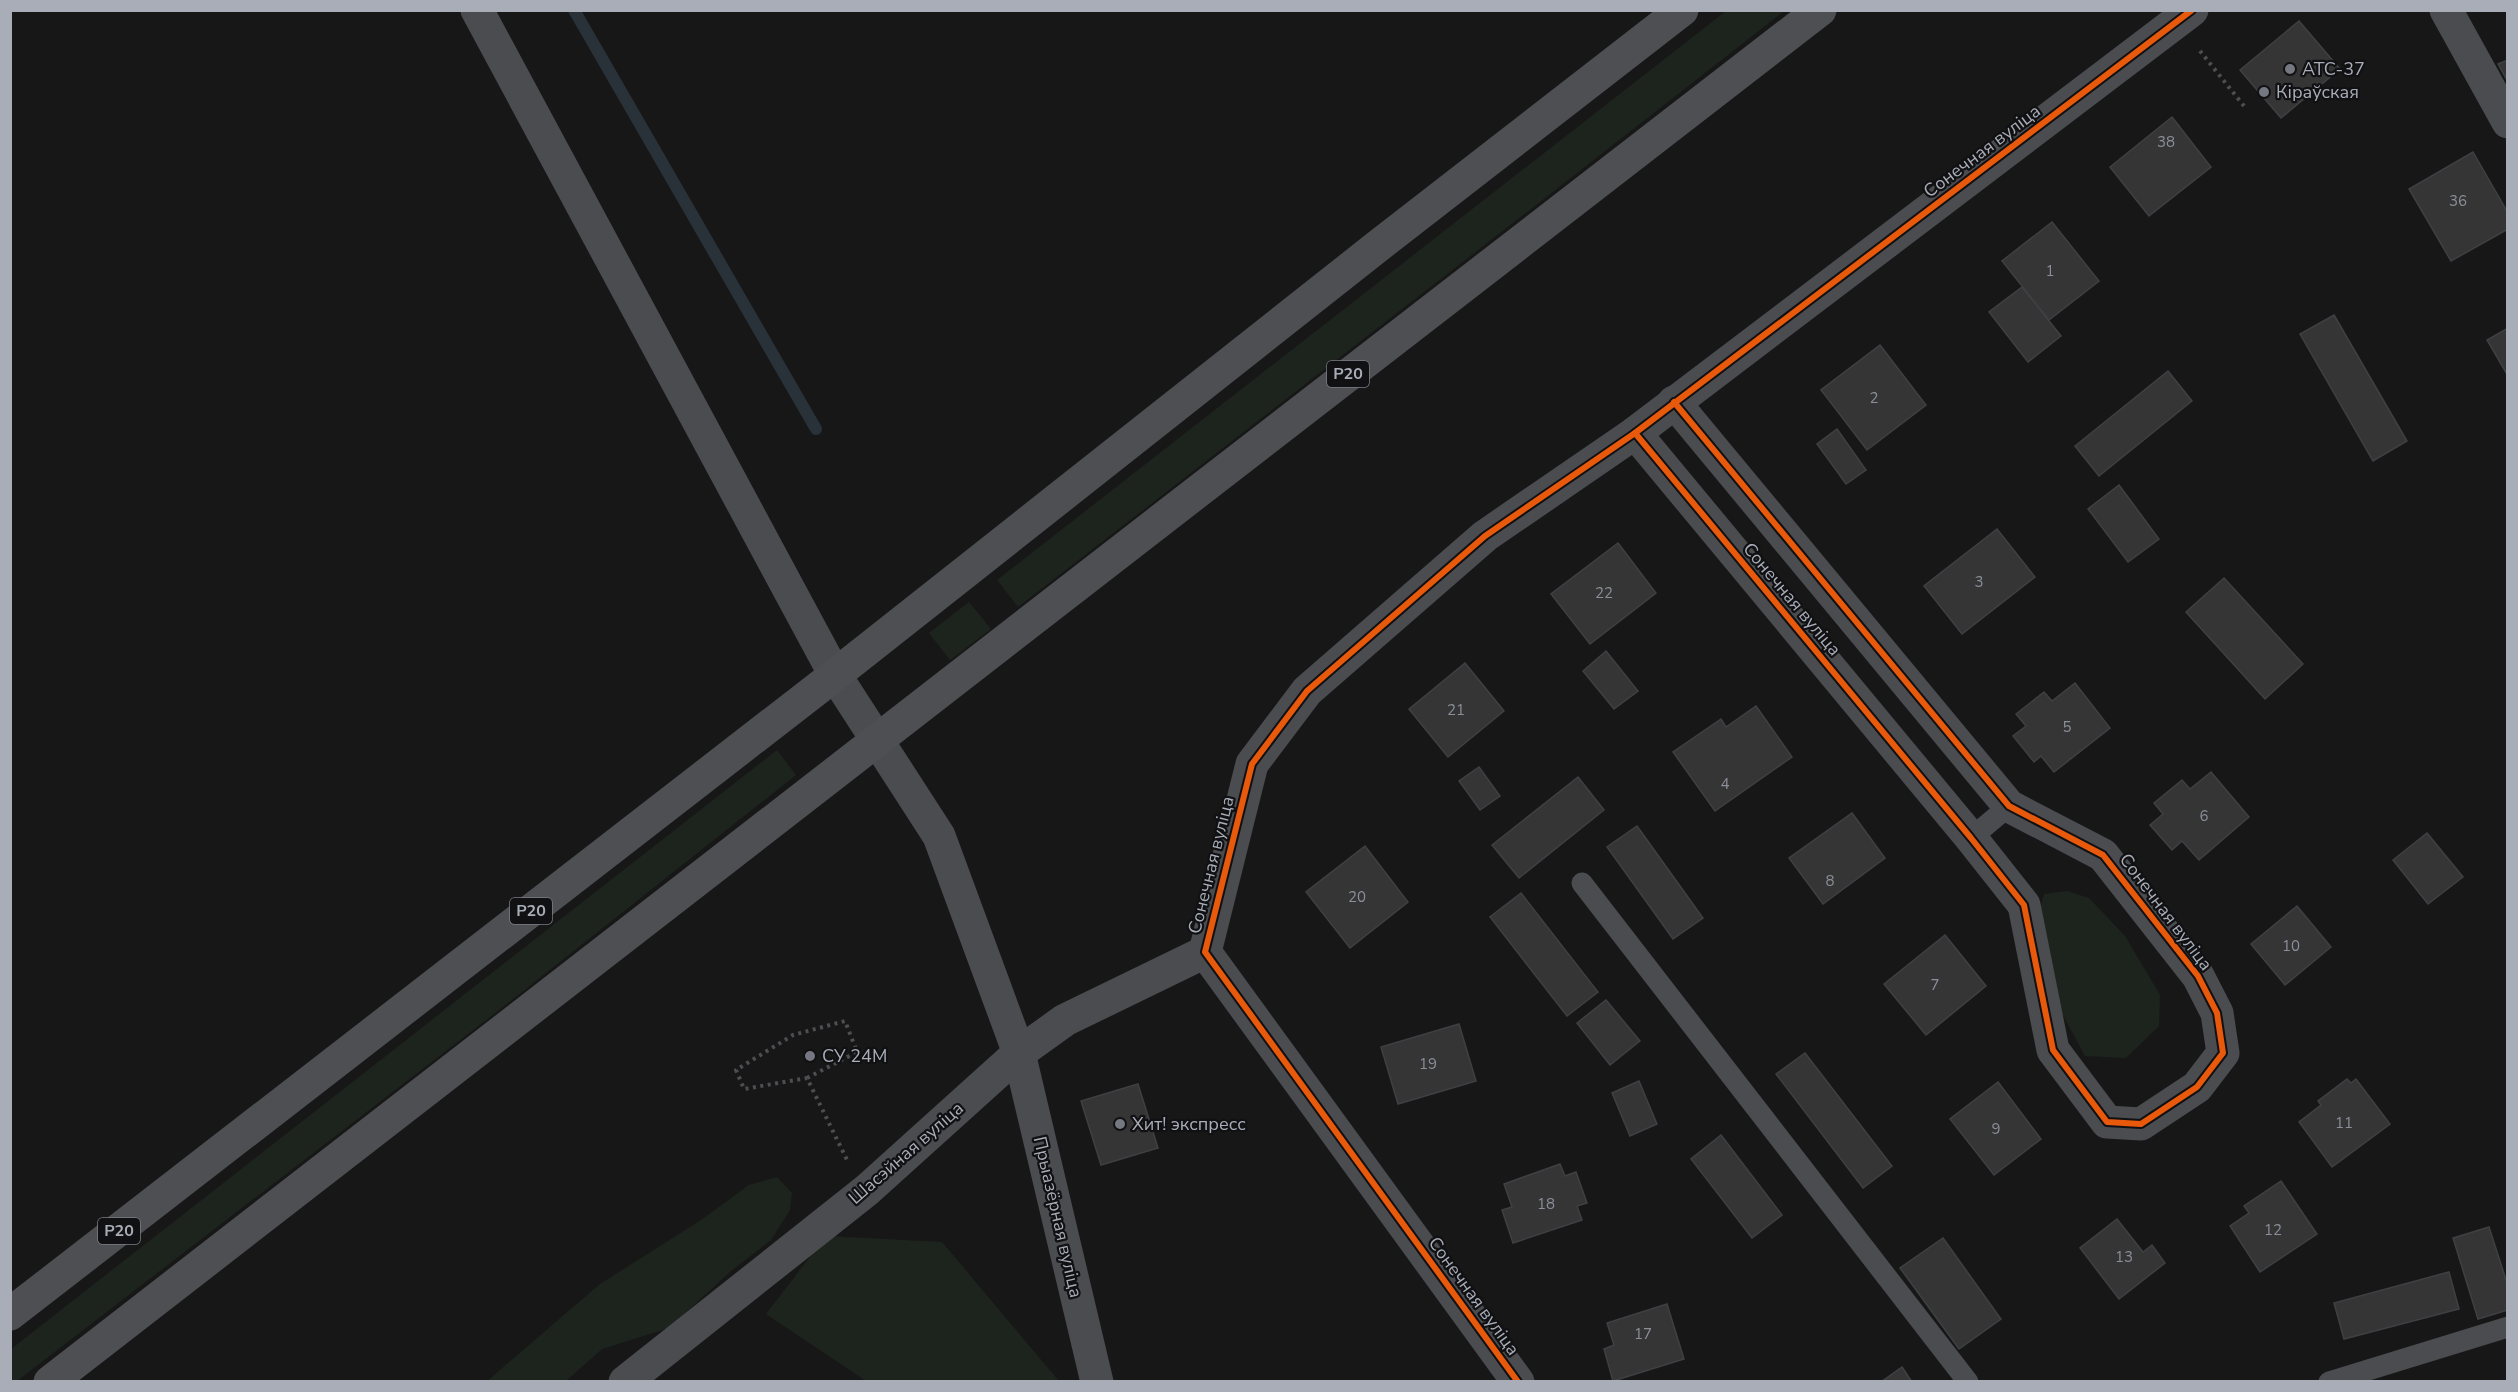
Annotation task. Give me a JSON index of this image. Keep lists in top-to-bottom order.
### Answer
{
  "streets": {
    "main road": ["Р20"],
    "street": ["Сонечная вуліца", "Шасэйная вуліца", "Прыазёрная вуліца"]
  },
  "crossings": [
    ["Сонечная вуліца", "Шасэйная вуліца"],
    ["Р20", "Прыазёрная вуліца"],
    ["Шасэйная вуліца", "Прыазёрная вуліца"]
  ],
  "places": [
    "АТС-37",
    "Кіраўская",
    "СУ 24М",
    "Хит! экспресс"
  ],
  "house_numbers": [
    "38",
    "36",
    "1",
    "2",
    "3",
    "22",
    "21",
    "5",
    "4",
    "6",
    "8",
    "20",
    "10",
    "7",
    "19",
    "11",
    "9",
    "18",
    "12",
    "13",
    "17"
  ]
}
